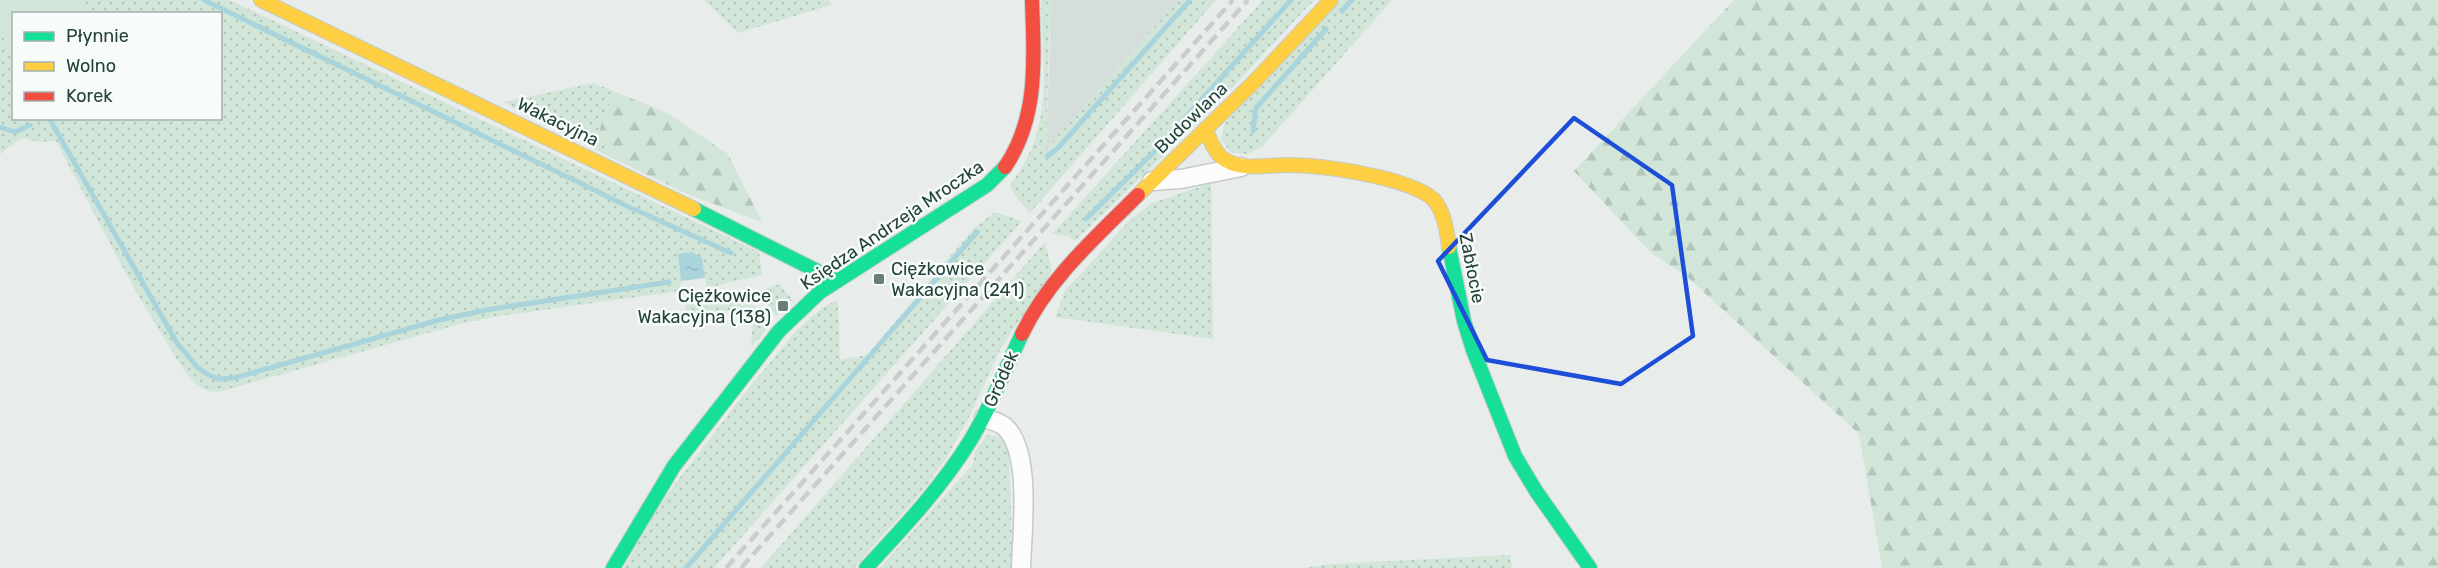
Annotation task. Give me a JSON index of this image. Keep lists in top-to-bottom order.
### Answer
{
  "streets": {
    "street": [
      "Budowlana",
      "Wakacyjna",
      "Księdza Andrzeja Mroczka",
      "Zabłocie",
      "Gródek"
    ]
  },
  "crossings": [
    ["Budowlana", "Gródek"],
    ["Wakacyjna", "Księdza Andrzeja Mroczka"]
  ],
  "places": {
    "transit": ["Ciężkowice Wakacyjna (241)", "Ciężkowice Wakacyjna (138)"]
  },
  "legend": ["Płynnie", "Wolno", "Korek"]
}
